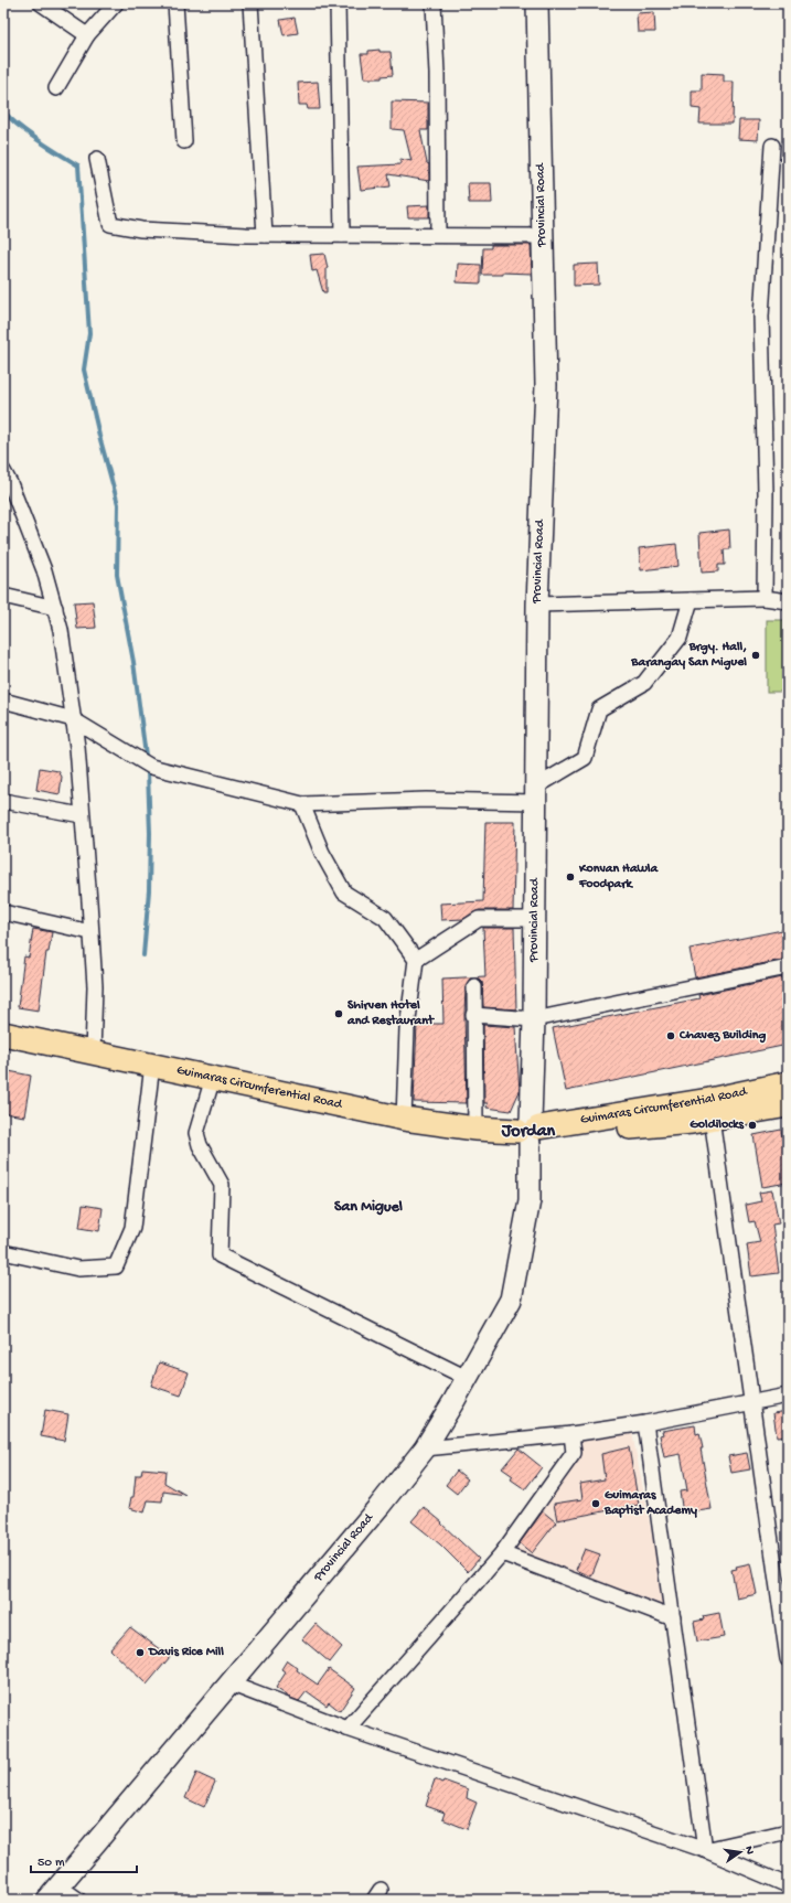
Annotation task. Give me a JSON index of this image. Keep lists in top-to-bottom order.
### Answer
{
  "streets": {
    "main road": ["Guimaras Circumferential Road"],
    "street": ["Provincial Road"]
  },
  "crossings": [
    ["Provincial Road", "Guimaras Circumferential Road"]
  ],
  "districts": ["Jordan", "San Miguel"],
  "places": [
    "Brgy. Hall, Barangay San Miguel",
    "Konvan Hawla Foodpark",
    "Shirven Hotel and Restaurant",
    "Chavez Building",
    "Goldilocks",
    "Guimaras Baptist Academy",
    "Davis Rice Mill"
  ],
  "scale_bar": "50 m",
  "north": "right"
}
